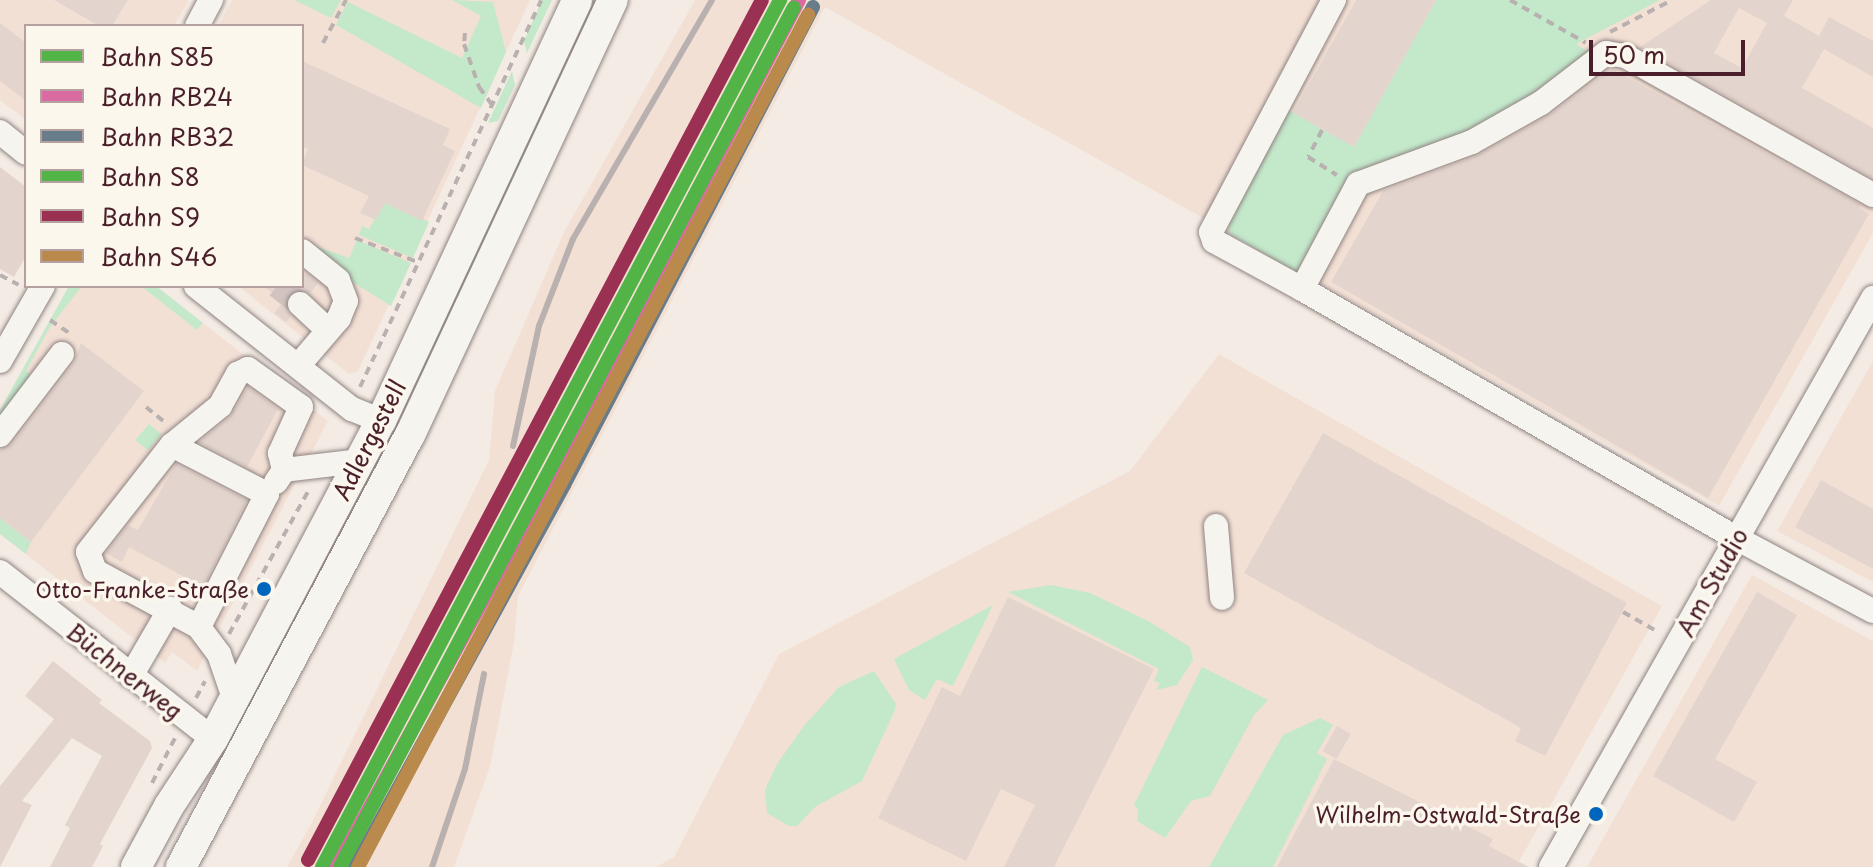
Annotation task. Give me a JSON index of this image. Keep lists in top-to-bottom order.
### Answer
{
  "streets": {
    "main road": ["Adlergestell"],
    "street": ["Am Studio", "Büchnerweg"]
  },
  "crossings": [
    ["Adlergestell", "Büchnerweg"]
  ],
  "places": ["Otto-Franke-Straße", "Wilhelm-Ostwald-Straße"],
  "lines": [
    "rail line S85",
    "rail line RB24",
    "rail line S9",
    "rail line RB32",
    "rail line S8",
    "rail line S46"
  ],
  "legend": [
    "Bahn S85",
    "Bahn RB24",
    "Bahn RB32",
    "Bahn S8",
    "Bahn S9",
    "Bahn S46"
  ],
  "scale_bar": "50 m"
}
